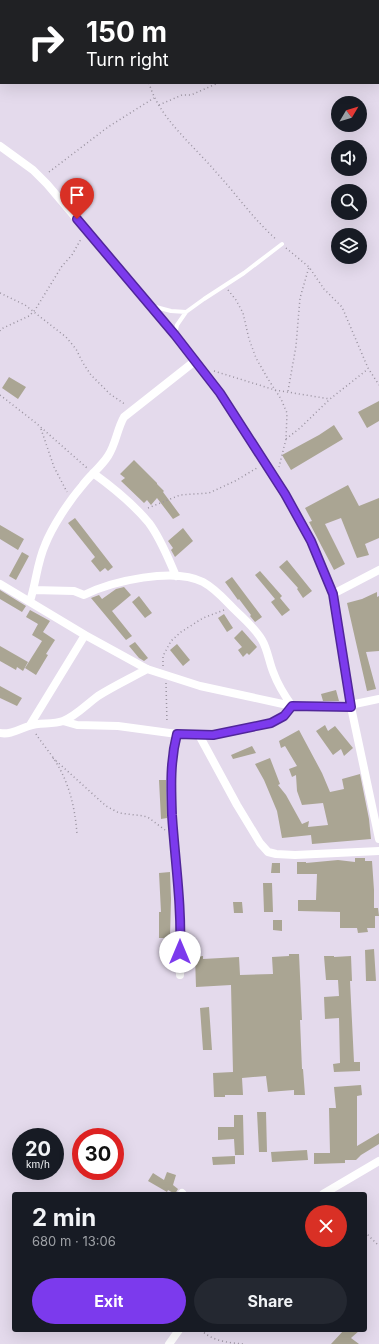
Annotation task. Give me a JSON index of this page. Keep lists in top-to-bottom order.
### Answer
{
  "north": "top right",
  "page": {
    "turn": ["150 m", "Turn right"],
    "speed": "20 km/h",
    "limit": "30",
    "heading": ["2 min", "680 m · 13:06"],
    "buttons": ["Exit", "Share"]
  }
}
